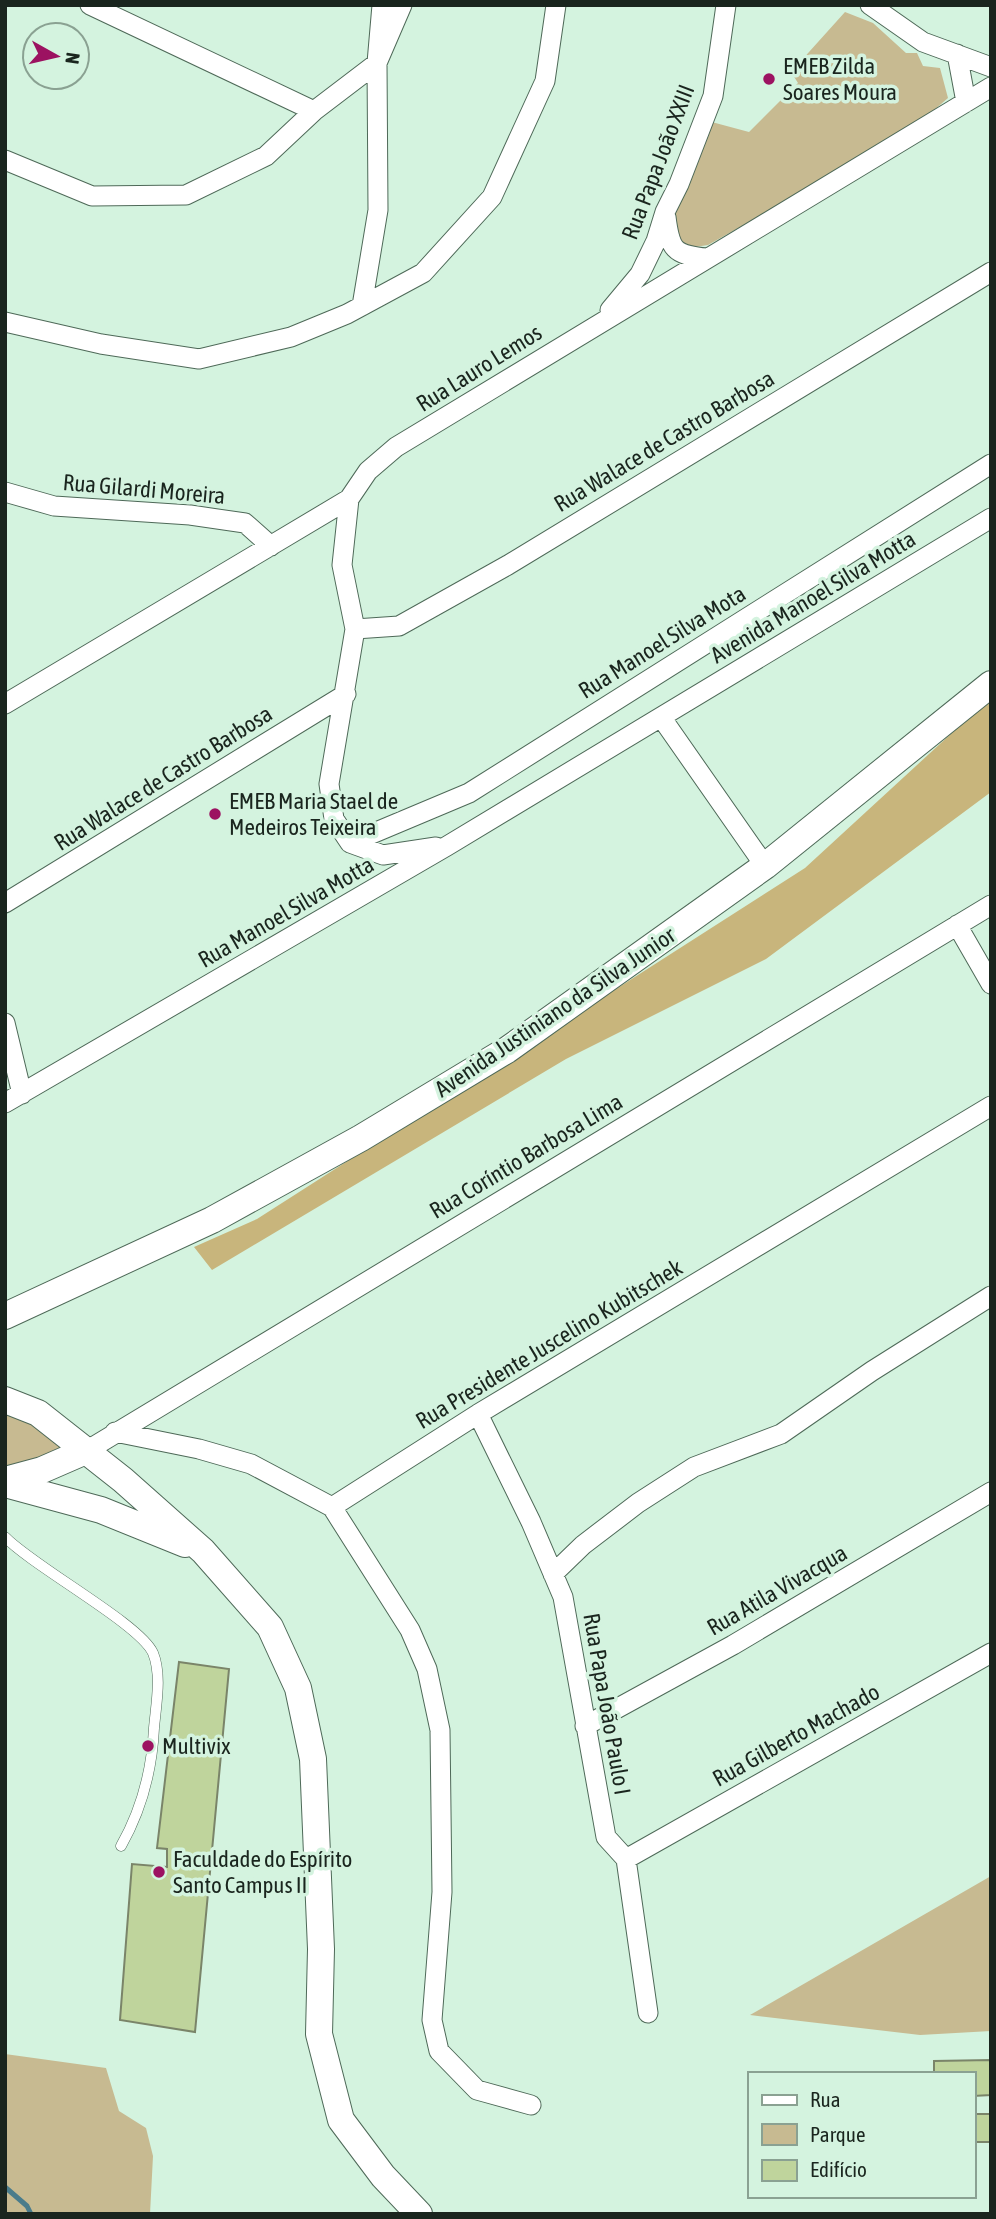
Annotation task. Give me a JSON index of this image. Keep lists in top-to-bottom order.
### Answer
{
  "streets": {
    "main road": ["Avenida Justiniano da Silva Junior"],
    "street": [
      "Rua Papa João XXIII",
      "Rua Lauro Lemos",
      "Rua Walace de Castro Barbosa",
      "Rua Gilardi Moreira",
      "Avenida Manoel Silva Motta",
      "Rua Manoel Silva Mota",
      "Rua Manoel Silva Motta",
      "Rua Coríntio Barbosa Lima",
      "Rua Presidente Juscelino Kubitschek",
      "Rua Atila Vivacqua",
      "Rua Papa João Paulo I",
      "Rua Gilberto Machado"
    ]
  },
  "crossings": [
    ["Rua Papa João XXIII", "Rua Lauro Lemos"],
    ["Rua Lauro Lemos", "Rua Gilardi Moreira"],
    ["Avenida Manoel Silva Motta", "Rua Manoel Silva Motta"],
    ["Rua Presidente Juscelino Kubitschek", "Rua Papa João Paulo I"],
    ["Rua Atila Vivacqua", "Rua Papa João Paulo I"],
    ["Rua Papa João Paulo I", "Rua Gilberto Machado"]
  ],
  "places": [
    "EMEB Zilda Soares Moura",
    "EMEB Maria Stael de Medeiros Teixeira",
    "Multivix",
    "Faculdade do Espírito Santo Campus II"
  ],
  "legend": ["Rua", "Parque", "Edifício"],
  "north": "right"
}
